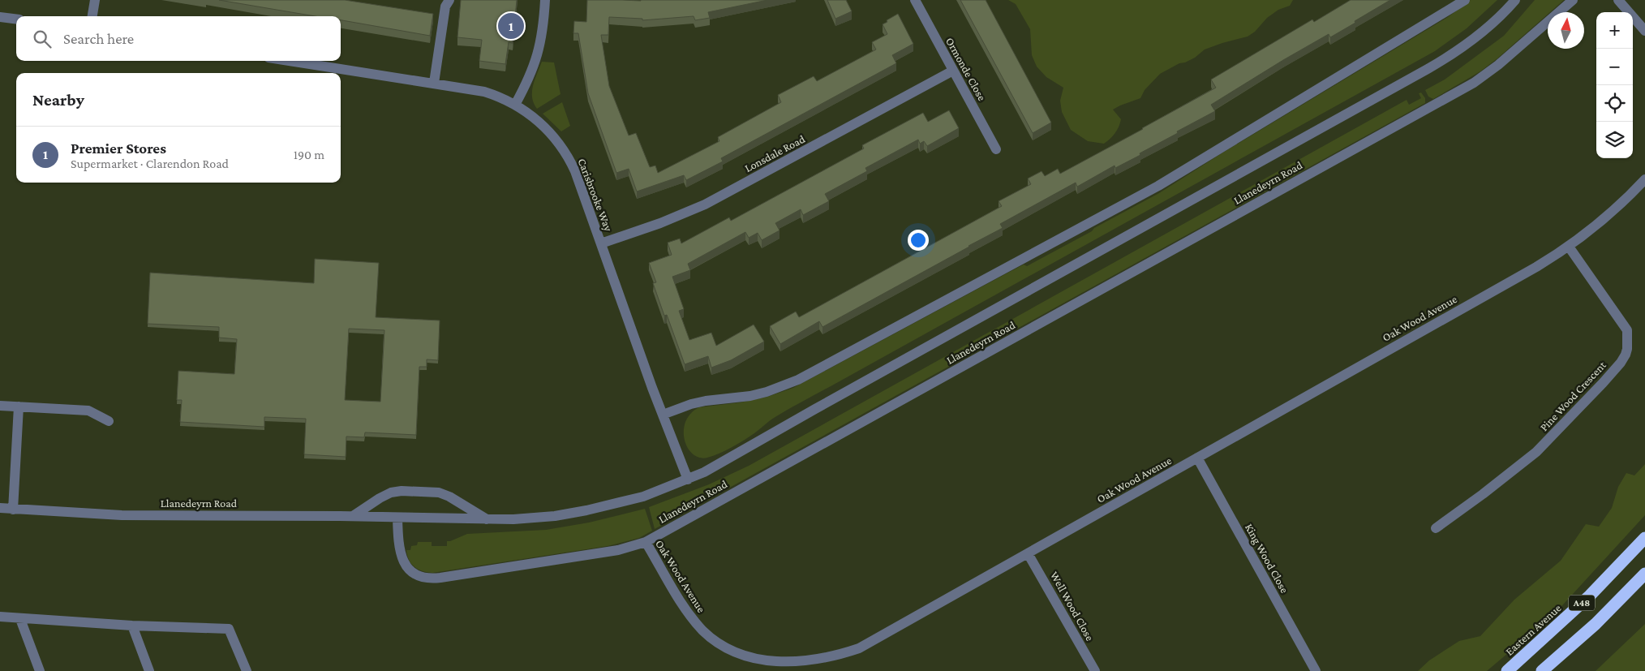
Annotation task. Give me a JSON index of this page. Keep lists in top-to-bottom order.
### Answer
{
  "streets": {
    "highway": ["A48", "Eastern Avenue"],
    "street": [
      "Ormonde Close",
      "Lonsdale Road",
      "Llanedeyrn Road",
      "Carisbrooke Way",
      "Oak Wood Avenue",
      "Pine Wood Crescent",
      "King Wood Close",
      "Well Wood Close"
    ]
  },
  "crossings": [
    ["Ormonde Close", "Lonsdale Road"],
    ["Lonsdale Road", "Carisbrooke Way"],
    ["Llanedeyrn Road", "Carisbrooke Way"],
    ["Llanedeyrn Road", "Oak Wood Avenue"],
    ["Oak Wood Avenue", "Pine Wood Crescent"],
    ["Oak Wood Avenue", "King Wood Close"],
    ["Oak Wood Avenue", "Well Wood Close"],
    ["A48", "Eastern Avenue"]
  ],
  "north": "top",
  "page": {
    "pins": "1",
    "map_buttons": ["+", "−"],
    "search": "Search here",
    "heading": "Nearby",
    "list": [
      {
        "mark": "1",
        "name": "Premier Stores",
        "note": "Supermarket · Clarendon Road",
        "value": "190 m"
      }
    ]
  }
}
